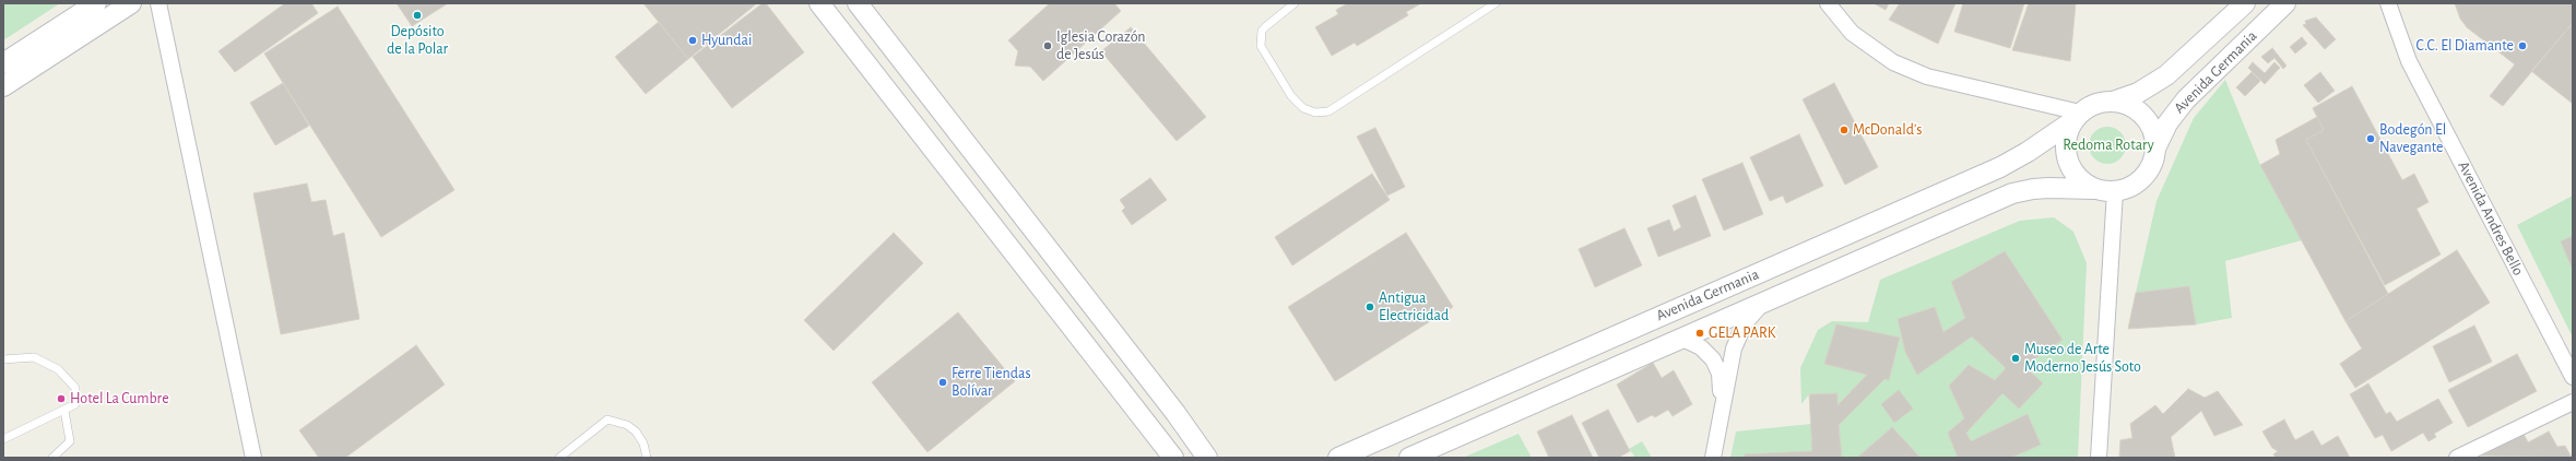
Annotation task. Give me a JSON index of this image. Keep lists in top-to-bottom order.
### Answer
{
  "streets": {
    "street": ["Avenida Germania", "Avenida Andres Bello"]
  },
  "parks": ["Redoma Rotary"],
  "places": [
    "Depósito de la Polar",
    "Hyundai",
    "Iglesia Corazón de Jesús",
    "C.C. El Diamante",
    "McDonald's",
    "Bodegón El Navegante",
    "Antigua Electricidad",
    "GELA PARK",
    "Museo de Arte Moderno Jesús Soto",
    "Ferre Tiendas Bolívar",
    "Hotel La Cumbre"
  ]
}
